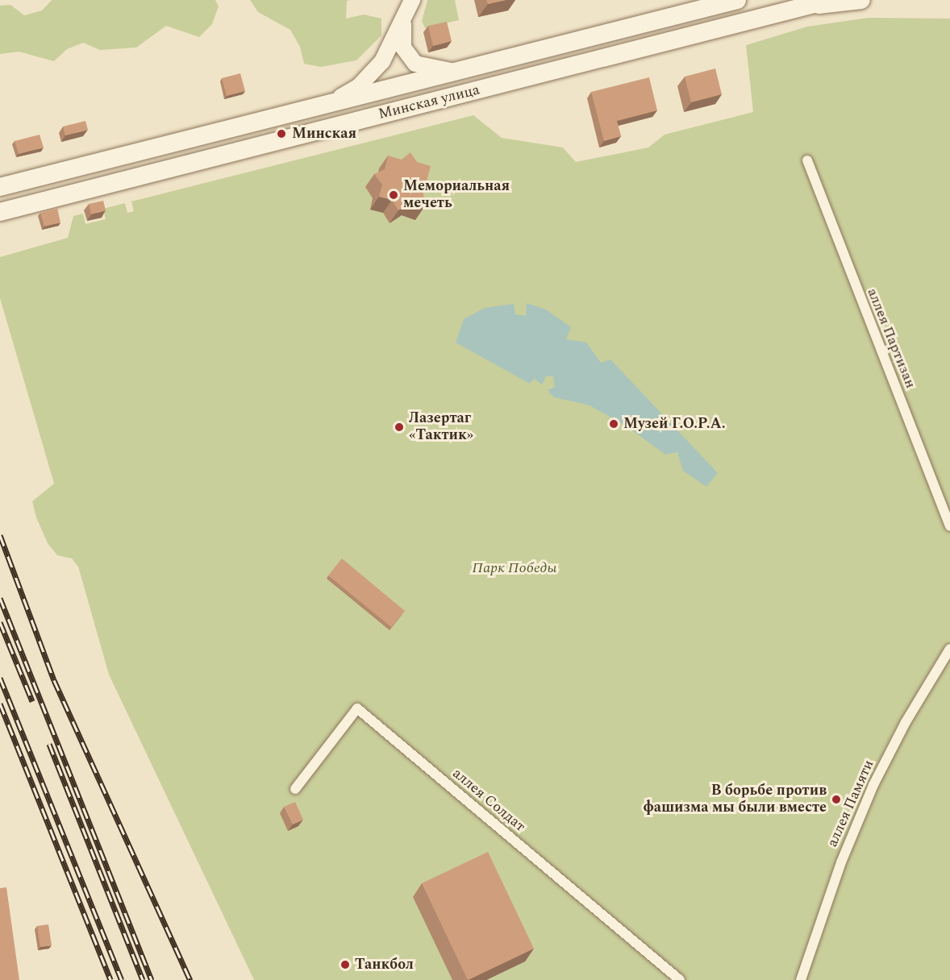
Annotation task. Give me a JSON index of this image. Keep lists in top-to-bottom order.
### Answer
{
  "streets": {
    "main road": ["Минская улица"],
    "street": ["аллея Партизан", "аллея Солдат", "аллея Памяти"]
  },
  "parks": ["Парк Победы"],
  "places": [
    "Минская",
    "Мемориальная мечеть",
    "Музей Г.О.Р.А.",
    "Лазертаг «Тактик»",
    "В борьбе против фашизма мы были вместе",
    "Танкбол"
  ]
}
